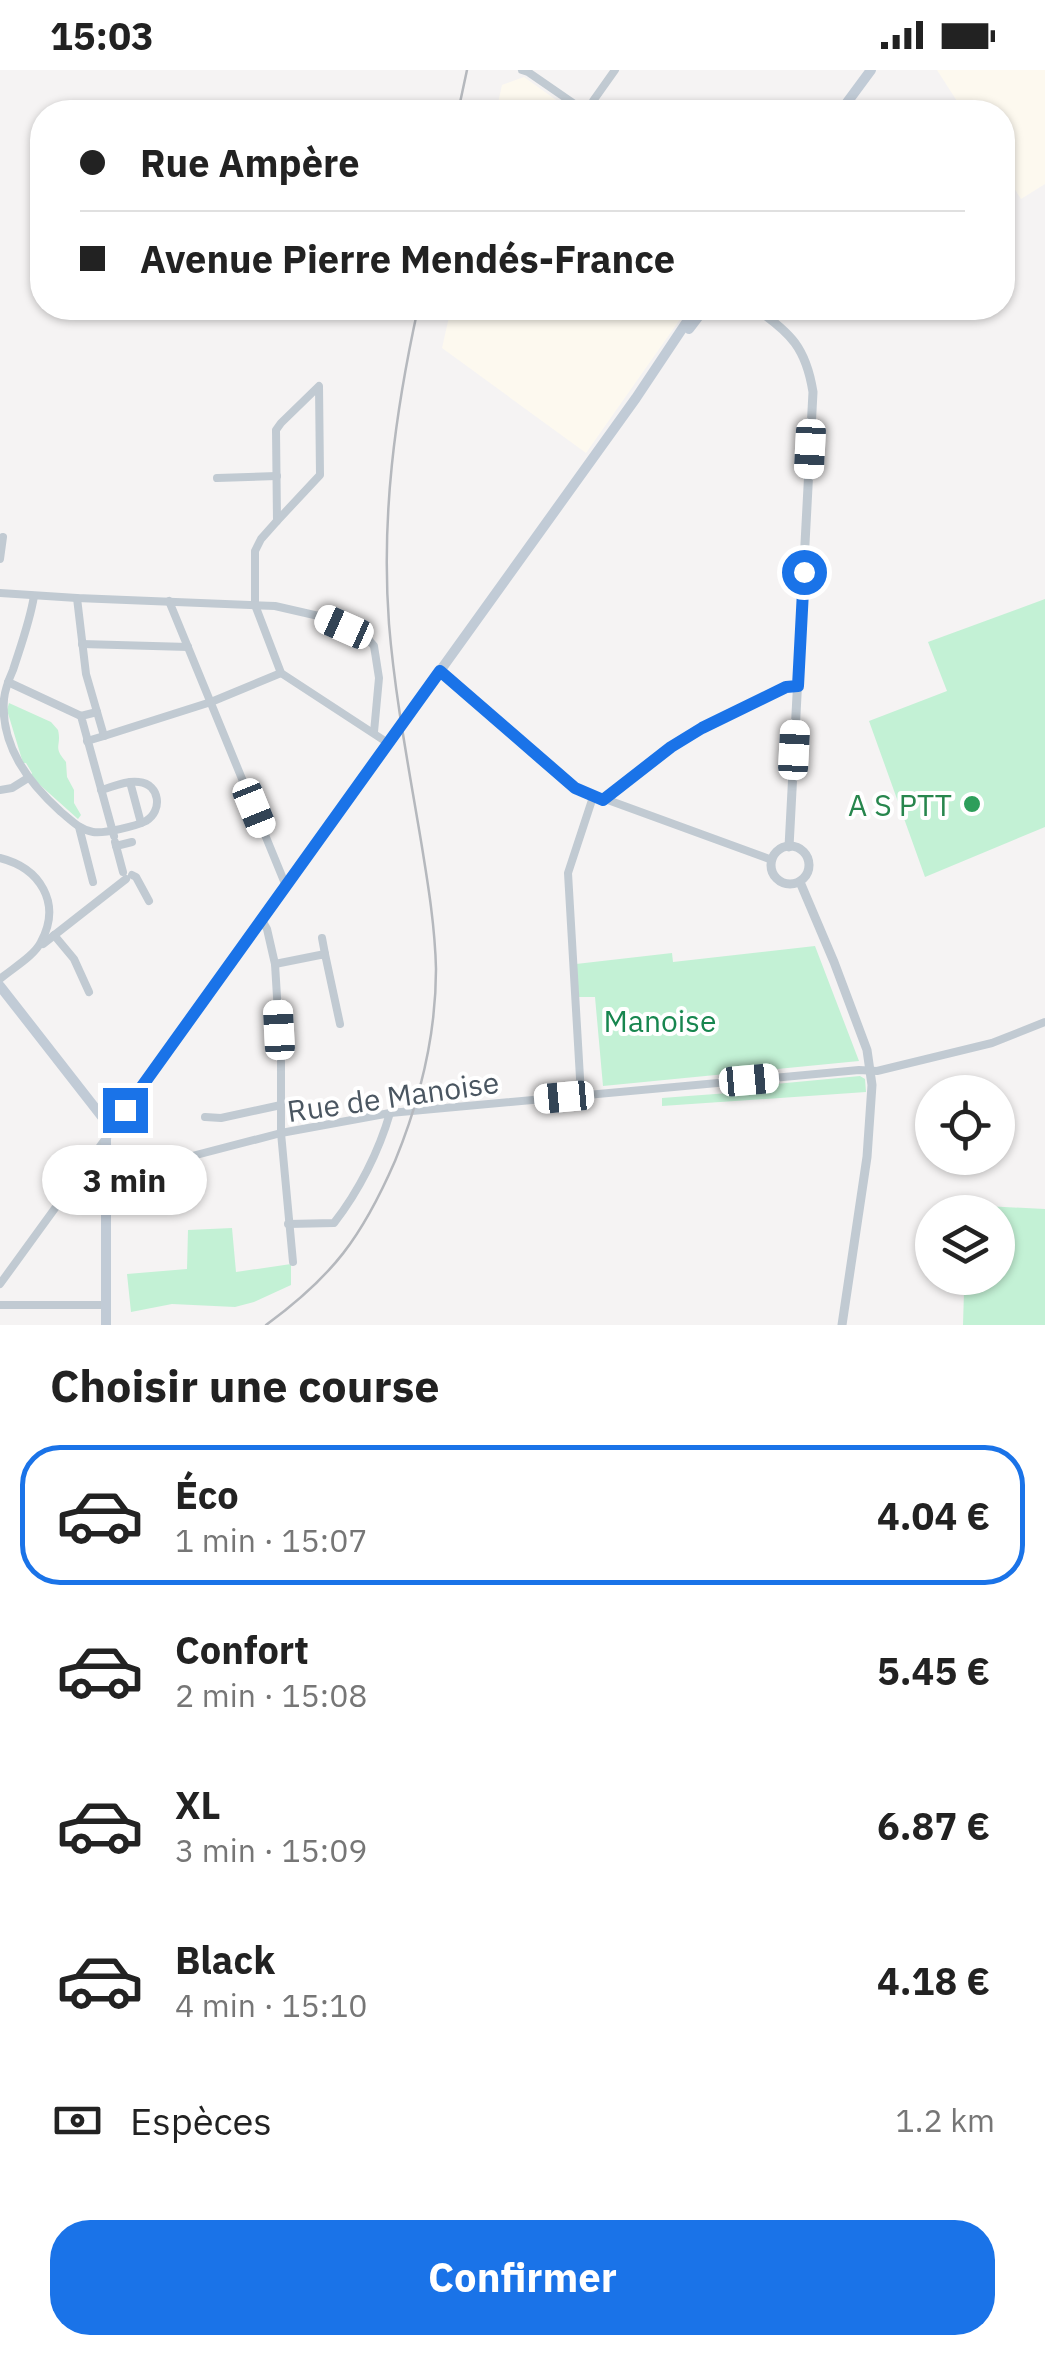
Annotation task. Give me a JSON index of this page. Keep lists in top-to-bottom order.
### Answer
{
  "streets": {
    "street": ["Rue de Manoise"]
  },
  "parks": ["Manoise"],
  "places": ["A S PTT"],
  "page": {
    "status": "15:03",
    "banner": ["Rue Ampère", "Avenue Pierre Mendés-France"],
    "bubble": "3 min",
    "heading": "Choisir une course",
    "list": [
      {
        "name": "Éco",
        "note": "1 min · 15:07",
        "value": "4.04 €"
      },
      {
        "name": "Confort",
        "note": "2 min · 15:08",
        "value": "5.45 €"
      },
      {
        "name": "XL",
        "note": "3 min · 15:09",
        "value": "6.87 €"
      },
      {
        "name": "Black",
        "note": "4 min · 15:10",
        "value": "4.18 €"
      }
    ],
    "pay": ["Espèces", "1.2 km"],
    "buttons": "Confirmer"
  }
}
